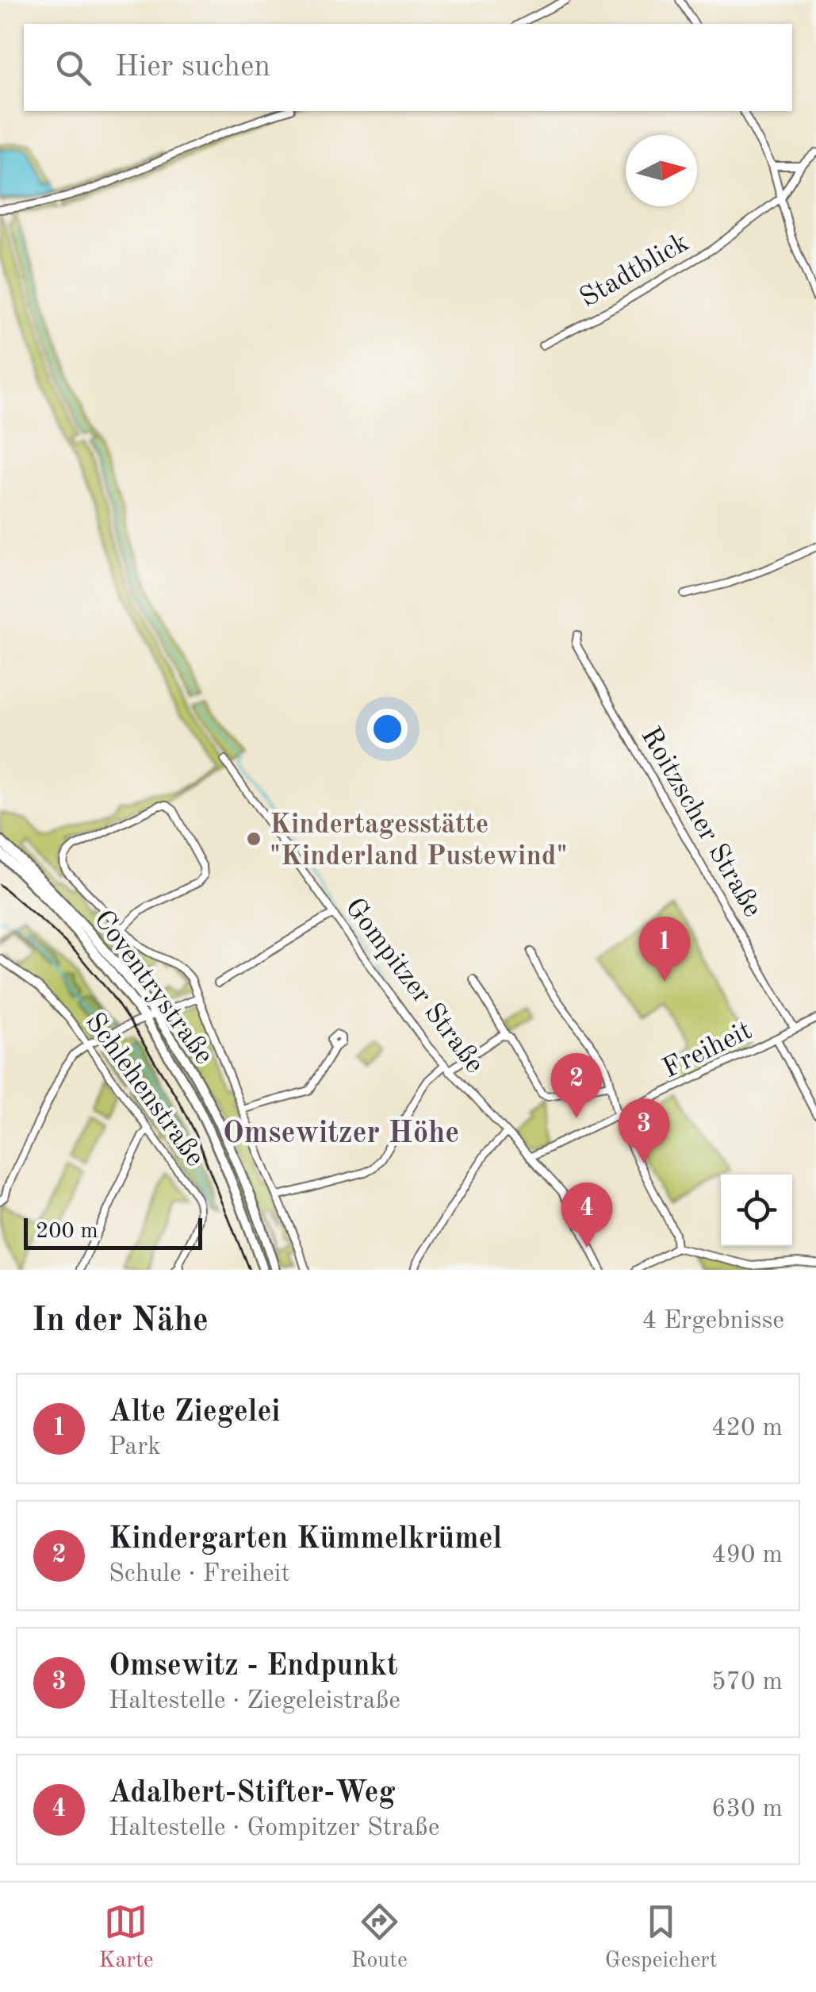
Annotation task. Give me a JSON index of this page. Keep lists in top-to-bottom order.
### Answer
{
  "streets": {
    "highway": ["Coventrystraße"],
    "street": [
      "Stadtblick",
      "Roitzscher Straße",
      "Gompitzer Straße",
      "Freiheit",
      "Schlehenstraße"
    ]
  },
  "crossings": [
    ["Roitzscher Straße", "Freiheit"],
    ["Gompitzer Straße", "Freiheit"]
  ],
  "districts": ["Omsewitzer Höhe"],
  "places": ["Kindertagesstätte \"Kinderland Pustewind\""],
  "scale_bar": "200 m",
  "north": "right",
  "page": {
    "search": "Hier suchen",
    "pins": [
      "1",
      "2",
      "3",
      "4"
    ],
    "scale": "200 m",
    "heading": ["In der Nähe", "4 Ergebnisse"],
    "list": [
      {
        "mark": "1",
        "name": "Alte Ziegelei",
        "note": "Park",
        "value": "420 m"
      },
      {
        "mark": "2",
        "name": "Kindergarten Kümmelkrümel",
        "note": "Schule · Freiheit",
        "value": "490 m"
      },
      {
        "mark": "3",
        "name": "Omsewitz - Endpunkt",
        "note": "Haltestelle · Ziegeleistraße",
        "value": "570 m"
      },
      {
        "mark": "4",
        "name": "Adalbert-Stifter-Weg",
        "note": "Haltestelle · Gompitzer Straße",
        "value": "630 m"
      }
    ],
    "nav": ["Karte", "Route", "Gespeichert"]
  }
}
